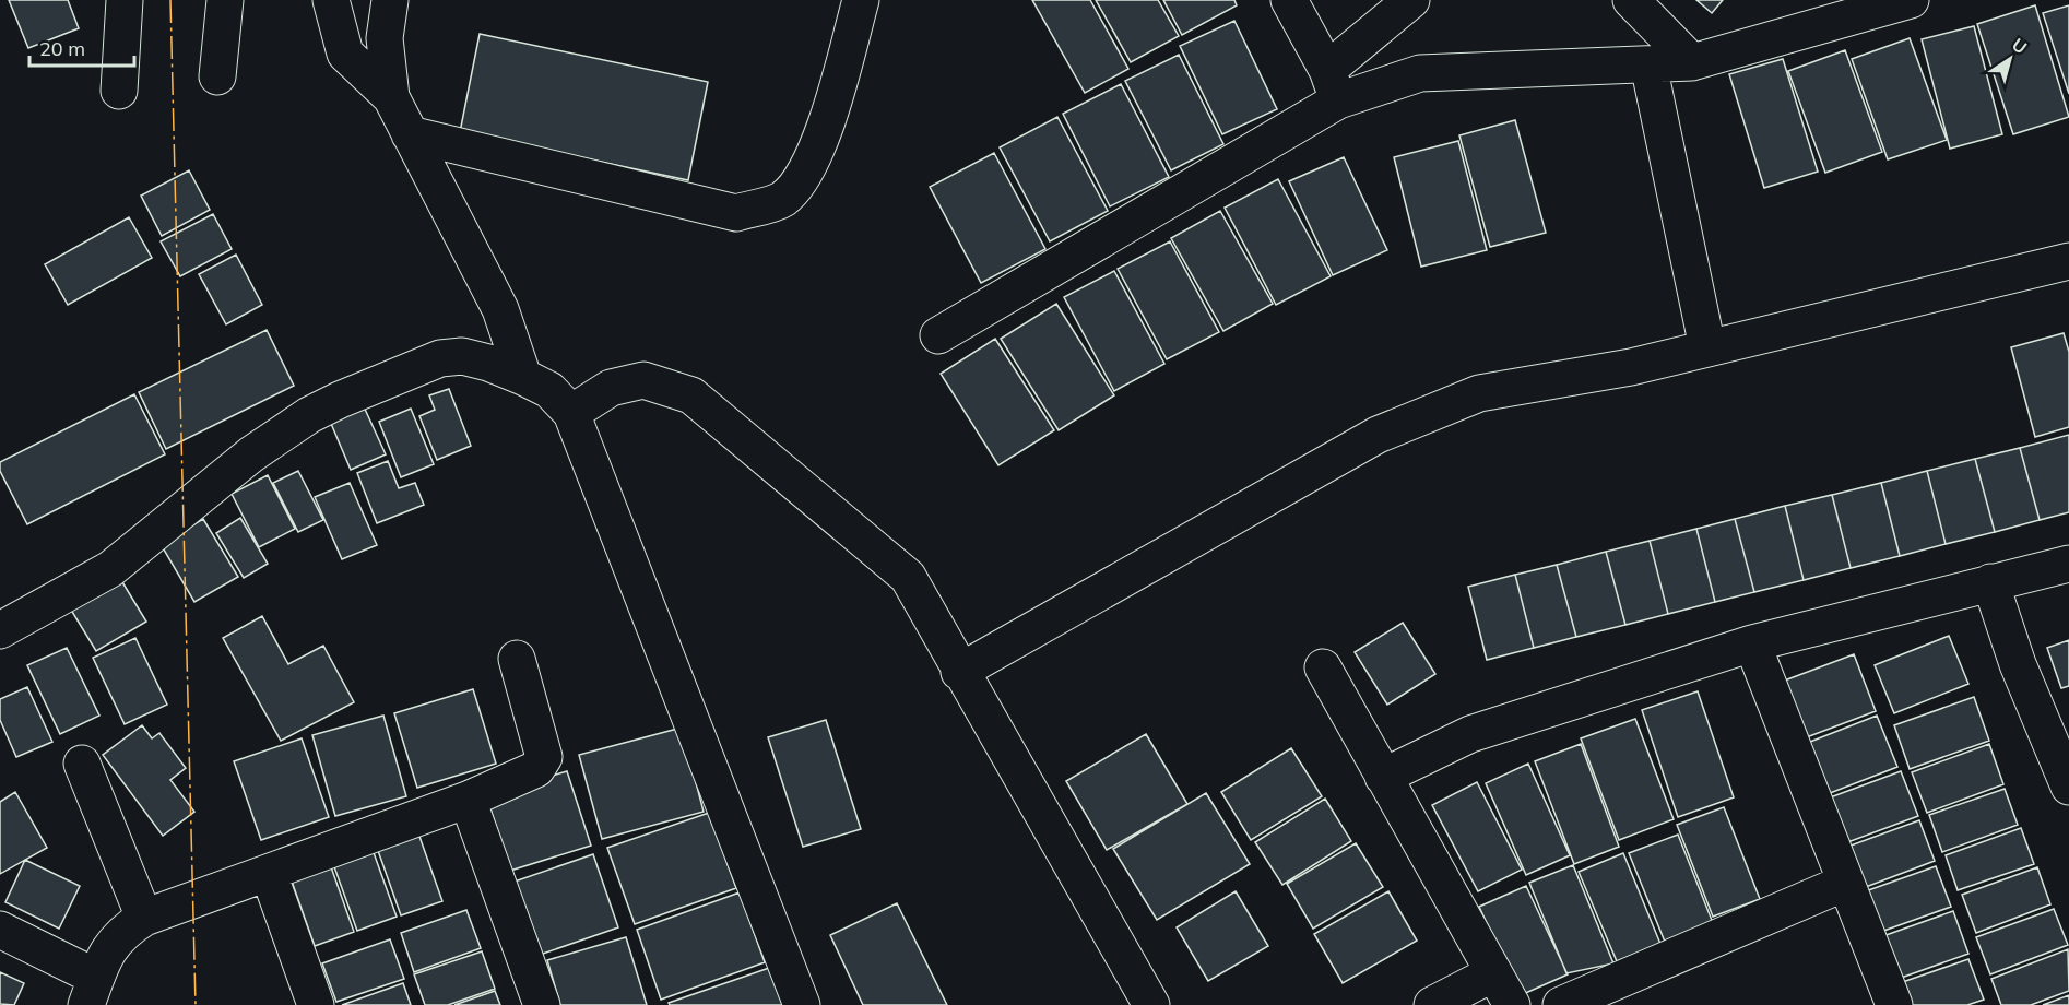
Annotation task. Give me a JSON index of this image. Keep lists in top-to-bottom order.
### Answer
{
  "scale_bar": "20 m",
  "north": "top right"
}
